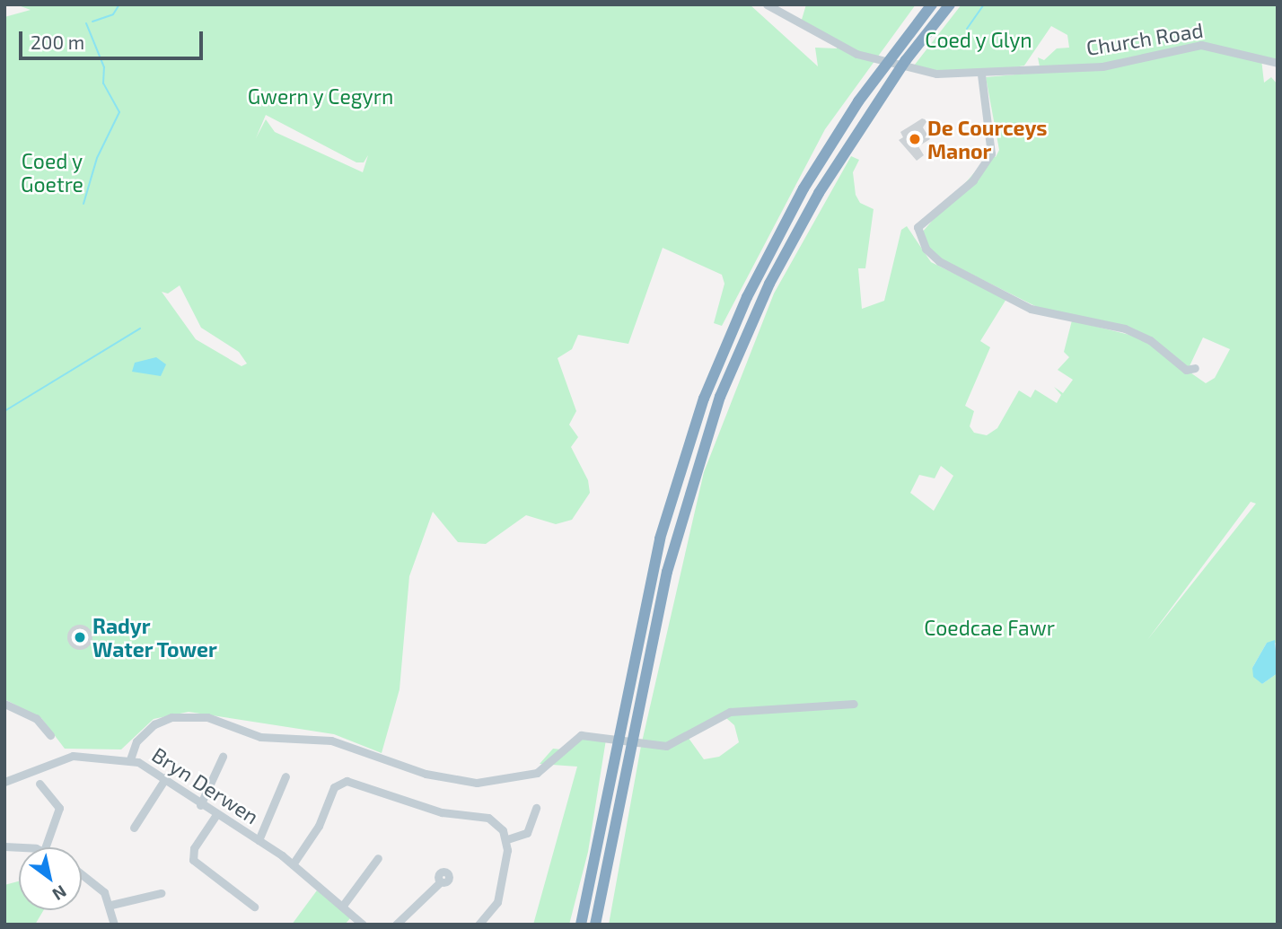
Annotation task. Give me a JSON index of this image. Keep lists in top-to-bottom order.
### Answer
{
  "streets": {
    "street": ["Church Road", "Bryn Derwen"]
  },
  "parks": [
    "Coed y Glyn",
    "Gwern y Cegyrn",
    "Coed y Goetre",
    "Coedcae Fawr"
  ],
  "places": ["De Courceys Manor", "Radyr Water Tower"],
  "scale_bar": "200 m",
  "north": "bottom right"
}
